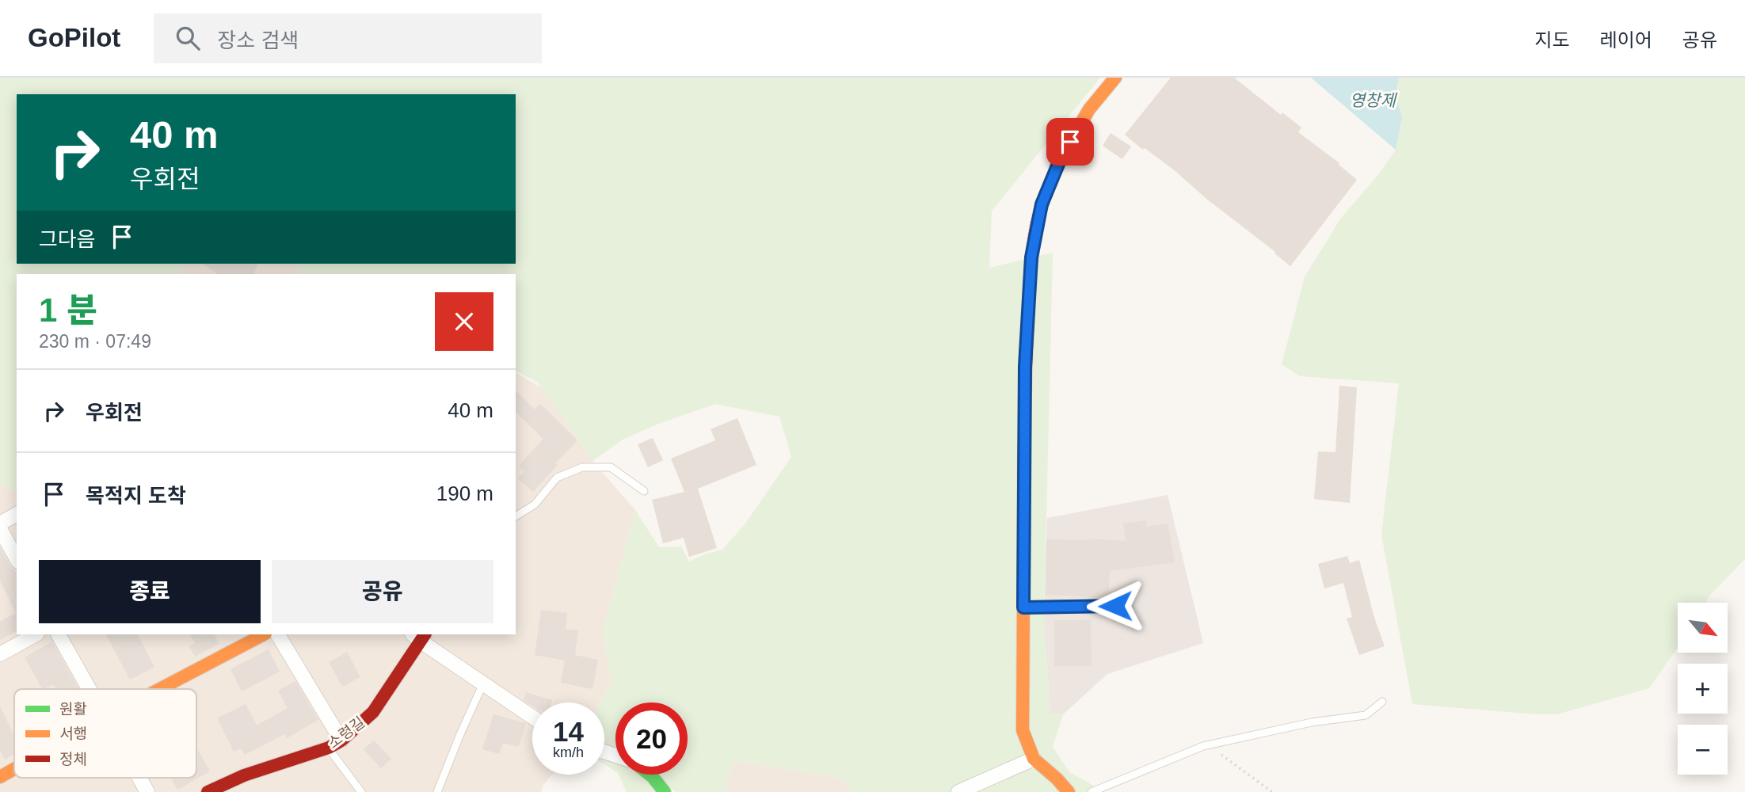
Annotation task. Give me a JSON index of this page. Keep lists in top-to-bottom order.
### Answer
{
  "streets": {
    "street": ["소령길"]
  },
  "water": ["영창제"],
  "legend": ["원활", "서행", "정체"],
  "north": "bottom right",
  "page": {
    "header": "GoPilot",
    "search": "장소 검색",
    "nav": ["지도", "레이어", "공유"],
    "turn": ["40 m", "우회전"],
    "then": "그다음",
    "heading": ["1 분", "230 m · 07:49"],
    "list": [
      {
        "name": "우회전",
        "value": "40 m"
      },
      {
        "name": "목적지 도착",
        "value": "190 m"
      }
    ],
    "buttons": ["종료", "공유"],
    "map_buttons": ["+", "−"],
    "speed": "14 km/h",
    "limit": "20"
  }
}
